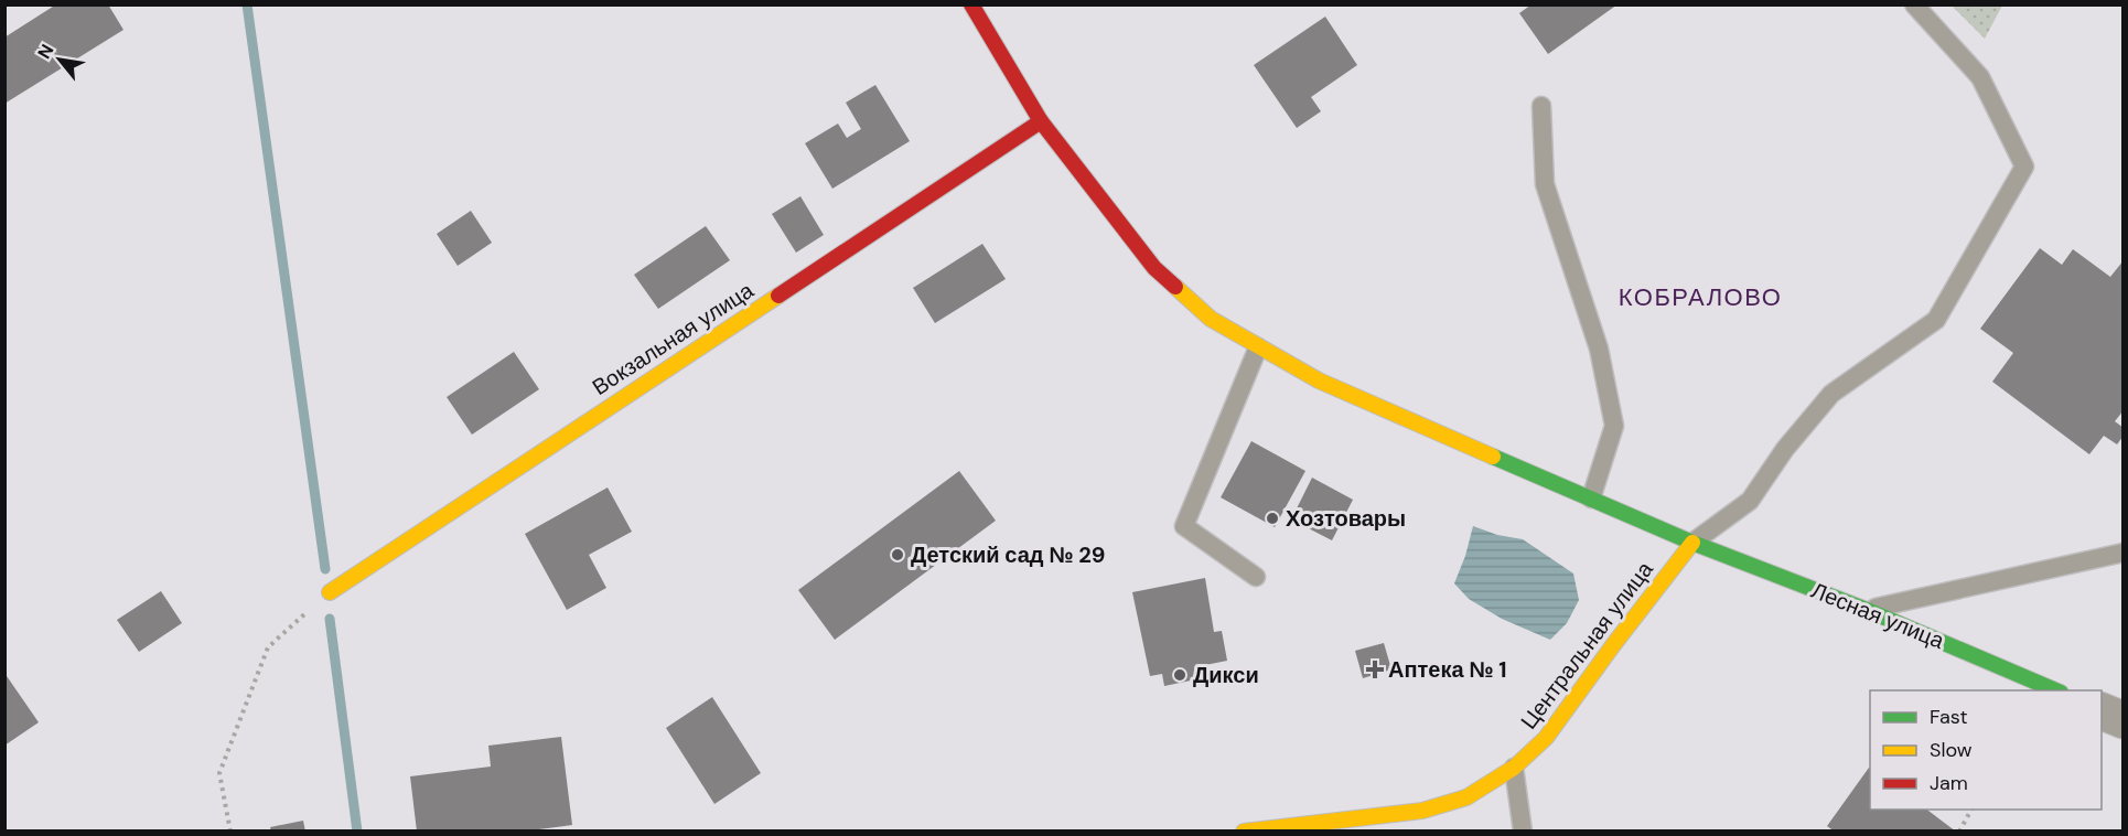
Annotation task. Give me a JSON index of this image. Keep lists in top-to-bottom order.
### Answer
{
  "streets": {
    "street": ["Вокзальная улица", "Лесная улица", "Центральная улица"]
  },
  "crossings": [
    ["Вокзальная улица", "Лесная улица"],
    ["Лесная улица", "Центральная улица"]
  ],
  "districts": ["КОБРАЛОВО"],
  "places": {
    "other": ["Хозтовары", "Детский сад № 29", "Дикси"],
    "health": ["Аптека № 1"]
  },
  "legend": ["Fast", "Slow", "Jam"],
  "north": "top left"
}
